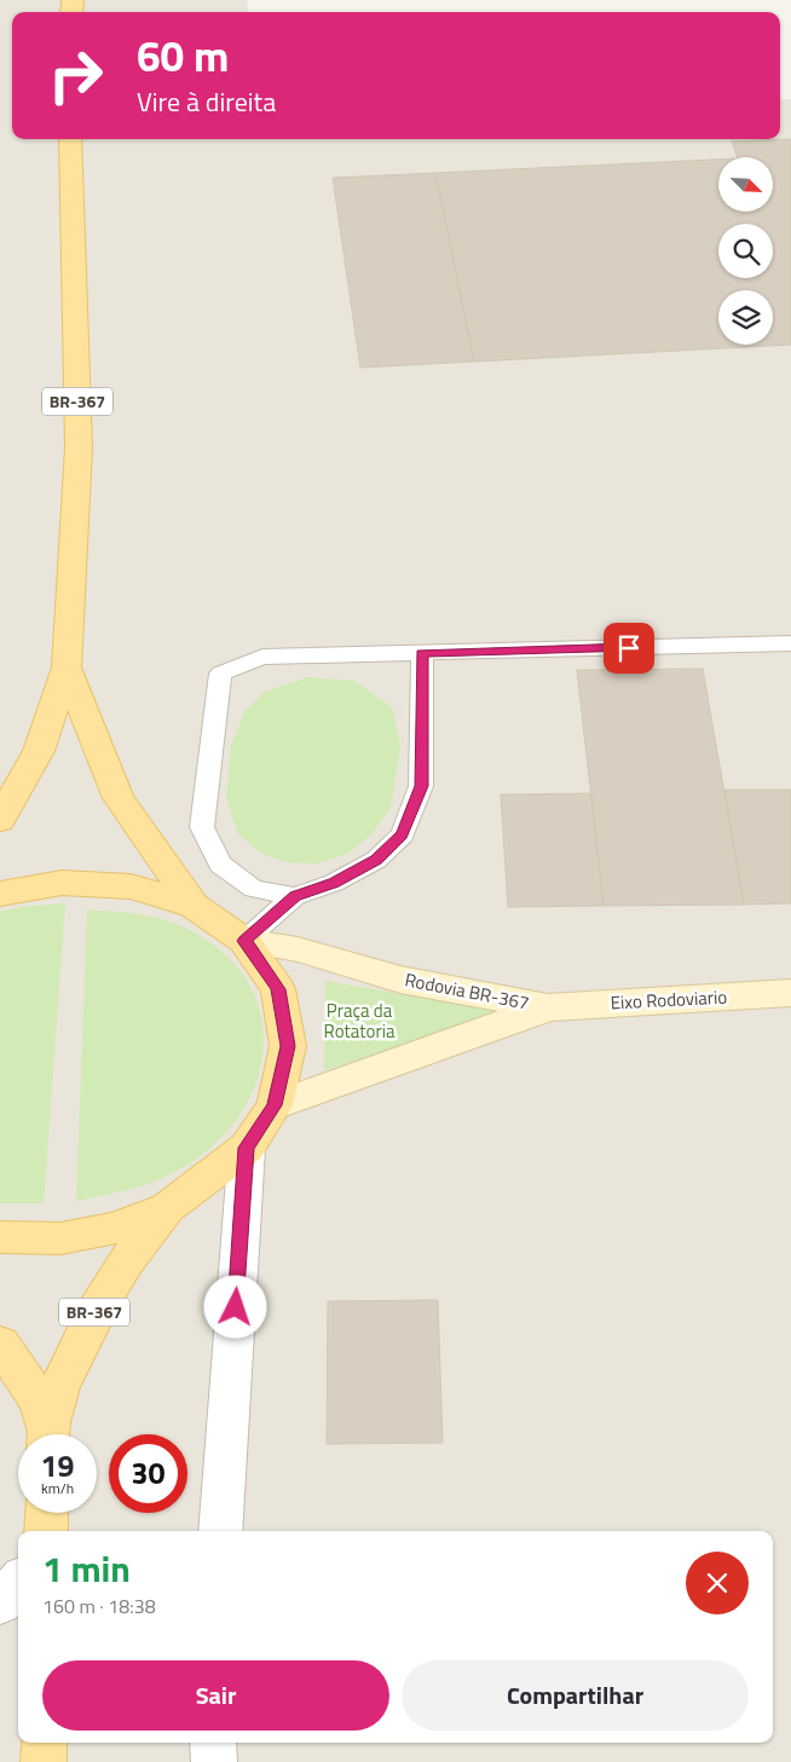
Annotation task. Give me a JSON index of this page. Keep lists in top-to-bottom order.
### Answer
{
  "streets": {
    "main road": ["BR-367", "Rodovia BR-367", "Eixo Rodoviario"]
  },
  "crossings": [
    ["BR-367", "Rodovia BR-367"],
    ["Rodovia BR-367", "Eixo Rodoviario"]
  ],
  "parks": ["Praça da Rotatoria"],
  "north": "bottom right",
  "page": {
    "turn": ["60 m", "Vire à direita"],
    "speed": "19 km/h",
    "limit": "30",
    "heading": ["1 min", "160 m · 18:38"],
    "buttons": ["Sair", "Compartilhar"]
  }
}
